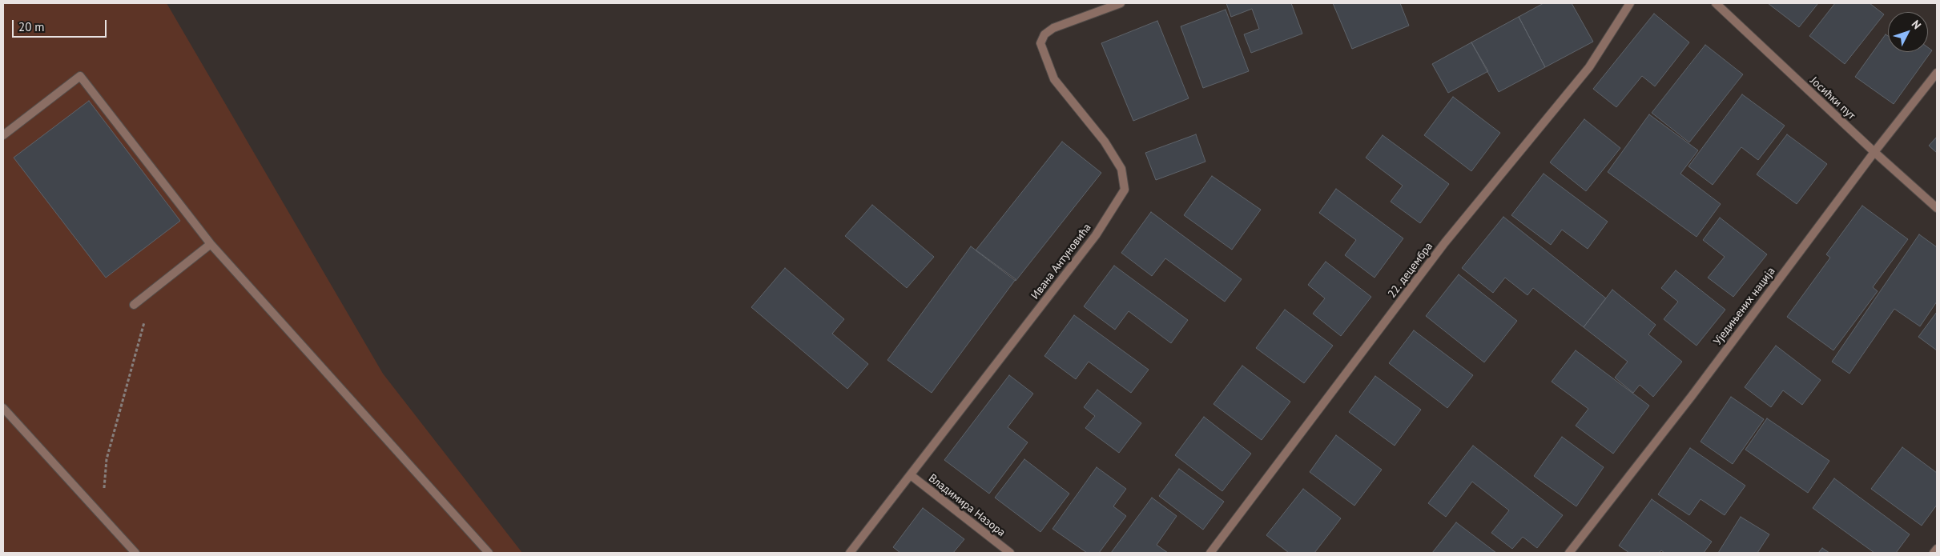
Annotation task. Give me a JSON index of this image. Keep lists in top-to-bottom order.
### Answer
{
  "streets": {
    "street": [
      "Јосићки пут",
      "Ивана Антуновића",
      "22. децембра",
      "Уједињених нација",
      "Владимира Назора"
    ]
  },
  "crossings": [
    ["Јосићки пут", "Уједињених нација"],
    ["Ивана Антуновића", "Владимира Назора"]
  ],
  "scale_bar": "20 m",
  "north": "top right"
}
